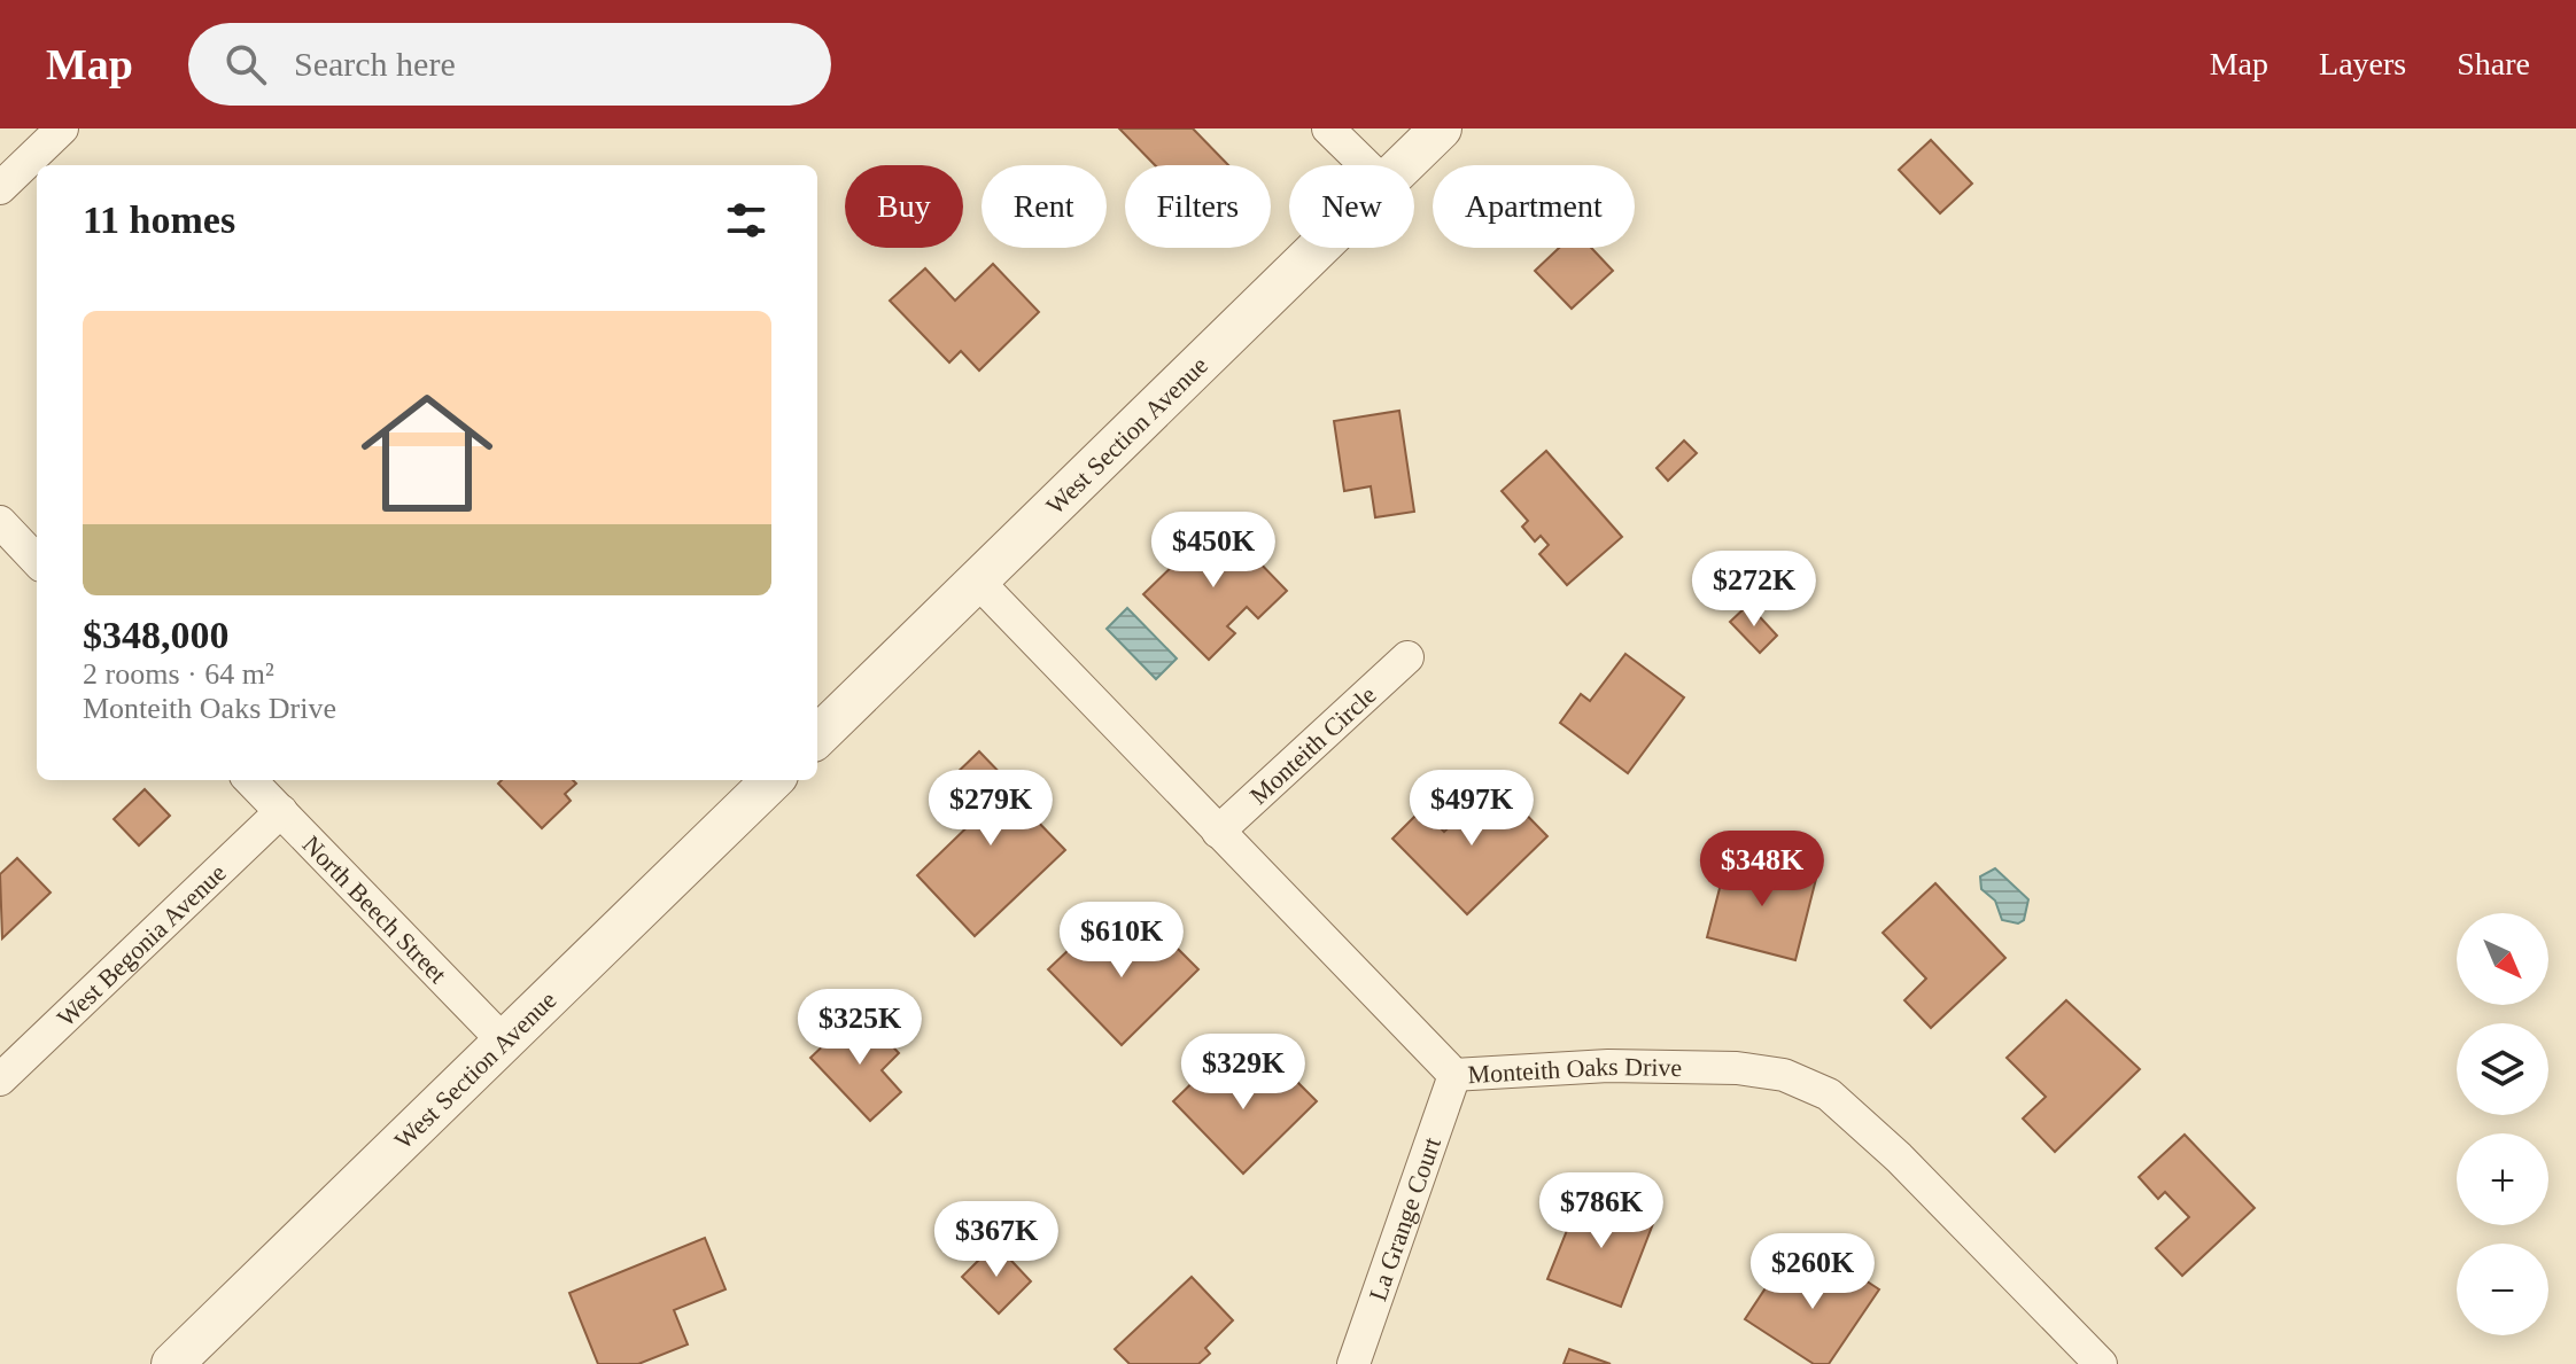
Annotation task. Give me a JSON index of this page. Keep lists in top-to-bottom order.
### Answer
{
  "streets": {
    "street": [
      "West Section Avenue",
      "Monteith Circle",
      "North Beech Street",
      "West Begonia Avenue",
      "Monteith Oaks Drive",
      "La Grange Court"
    ]
  },
  "crossings": [
    ["West Section Avenue", "North Beech Street"],
    ["West Section Avenue", "Monteith Oaks Drive"],
    ["Monteith Circle", "Monteith Oaks Drive"],
    ["North Beech Street", "West Begonia Avenue"],
    ["Monteith Oaks Drive", "La Grange Court"]
  ],
  "north": "bottom right",
  "page": {
    "header": "Map",
    "search": "Search here",
    "nav": ["Map", "Layers", "Share"],
    "chip": [
      "Buy",
      "Rent",
      "Filters",
      "New",
      "Apartment"
    ],
    "heading": "11 homes",
    "list": [
      {
        "name": "$348,000",
        "note": "2 rooms · 64 m² · Monteith Oaks Drive"
      }
    ],
    "price": [
      "$450K",
      "$272K",
      "$279K",
      "$497K",
      "$348K",
      "$610K",
      "$325K",
      "$329K",
      "$786K",
      "$367K",
      "$260K"
    ],
    "map_buttons": ["+", "−"]
  }
}
